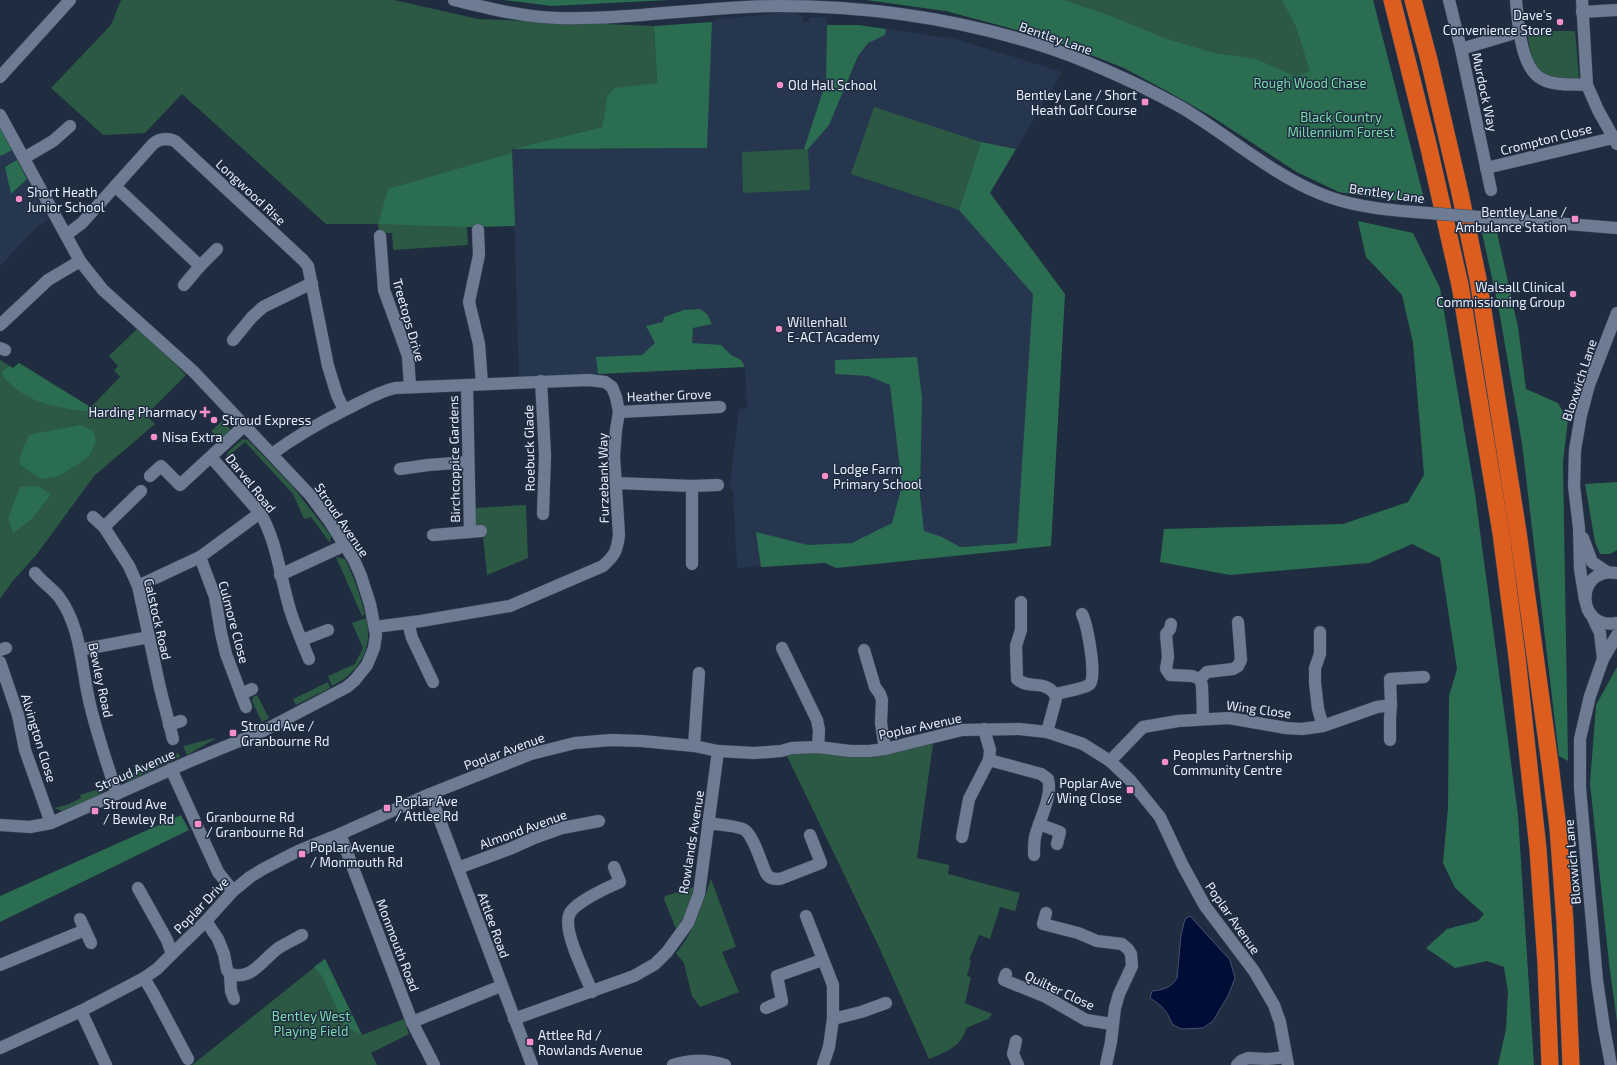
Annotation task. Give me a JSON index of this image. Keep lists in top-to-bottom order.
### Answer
{
  "streets": {
    "street": [
      "Bentley Lane",
      "Murdock Way",
      "Crompton Close",
      "Longwood Rise",
      "Treetops Drive",
      "Bloxwich Lane",
      "Heather Grove",
      "Roebuck Glade",
      "Birchcoppice Gardens",
      "Furzebank Way",
      "Darvel Road",
      "Stroud Avenue",
      "Calstock Road",
      "Culmore Close",
      "Bewley Road",
      "Wing Close",
      "Poplar Avenue",
      "Alvington Close",
      "Almond Avenue",
      "Rowlands Avenue",
      "Poplar Drive",
      "Attlee Road",
      "Monmouth Road",
      "Quilter Close"
    ]
  },
  "crossings": [
    ["Murdock Way", "Crompton Close"],
    ["Longwood Rise", "Furzebank Way"],
    ["Longwood Rise", "Stroud Avenue"],
    ["Treetops Drive", "Furzebank Way"],
    ["Heather Grove", "Furzebank Way"],
    ["Roebuck Glade", "Furzebank Way"],
    ["Birchcoppice Gardens", "Furzebank Way"],
    ["Furzebank Way", "Stroud Avenue"],
    ["Darvel Road", "Stroud Avenue"],
    ["Stroud Avenue", "Bewley Road"],
    ["Stroud Avenue", "Alvington Close"],
    ["Wing Close", "Poplar Avenue"],
    ["Poplar Avenue", "Rowlands Avenue"],
    ["Poplar Avenue", "Poplar Drive"],
    ["Poplar Avenue", "Attlee Road"],
    ["Almond Avenue", "Attlee Road"],
    ["Rowlands Avenue", "Attlee Road"],
    ["Poplar Drive", "Attlee Road"],
    ["Poplar Drive", "Monmouth Road"]
  ],
  "parks": ["Rough Wood Chase", "Black Country Millennium Forest", "Bentley West Playing Field"],
  "places": {
    "other": [
      "Dave's Convenience Store",
      "Old Hall School",
      "Short Heath Junior School",
      "Walsall Clinical Commissioning Group",
      "Willenhall E-ACT Academy",
      "Stroud Express",
      "Nisa Extra",
      "Lodge Farm Primary School",
      "Peoples Partnership Community Centre"
    ],
    "transit": [
      "Bentley Lane / Short Heath Golf Course",
      "Bentley Lane / Ambulance Station",
      "Stroud Ave / Granbourne Rd",
      "Poplar Ave / Wing Close",
      "Poplar Ave / Attlee Rd",
      "Stroud Ave / Bewley Rd",
      "Granbourne Rd / Granbourne Rd",
      "Poplar Avenue / Monmouth Rd",
      "Attlee Rd / Rowlands Avenue"
    ],
    "health": ["Harding Pharmacy"]
  }
}
